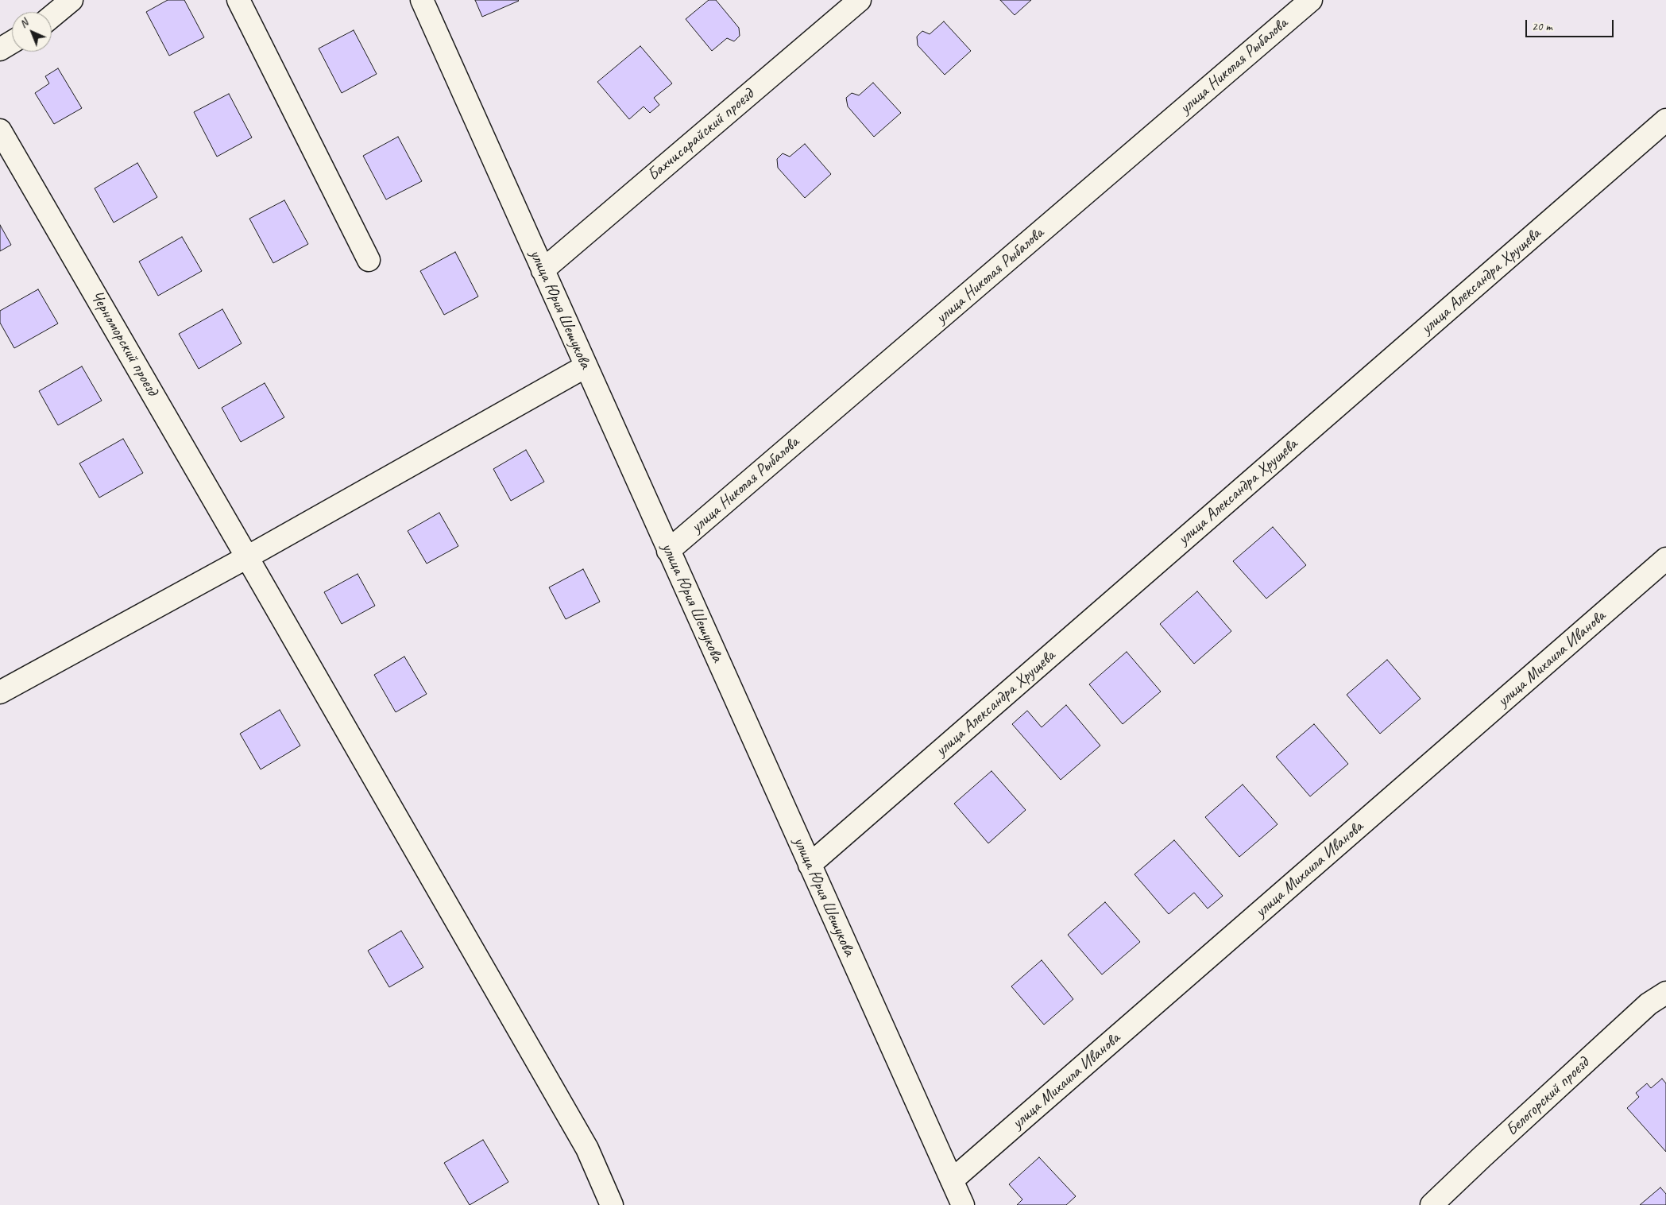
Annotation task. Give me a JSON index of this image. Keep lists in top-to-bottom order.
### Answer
{
  "streets": {
    "street": [
      "улица Николая Рыбалова",
      "Бахчисарайский проезд",
      "улица Александра Хрущева",
      "улица Юрия Шешукова",
      "Черноморский проезд",
      "улица Михаила Иванова",
      "Белогорский проезд"
    ]
  },
  "crossings": [
    ["улица Николая Рыбалова", "улица Юрия Шешукова"],
    ["Бахчисарайский проезд", "улица Юрия Шешукова"],
    ["улица Александра Хрущева", "улица Юрия Шешукова"],
    ["улица Юрия Шешукова", "улица Михаила Иванова"]
  ],
  "scale_bar": "20 m",
  "north": "top left"
}
